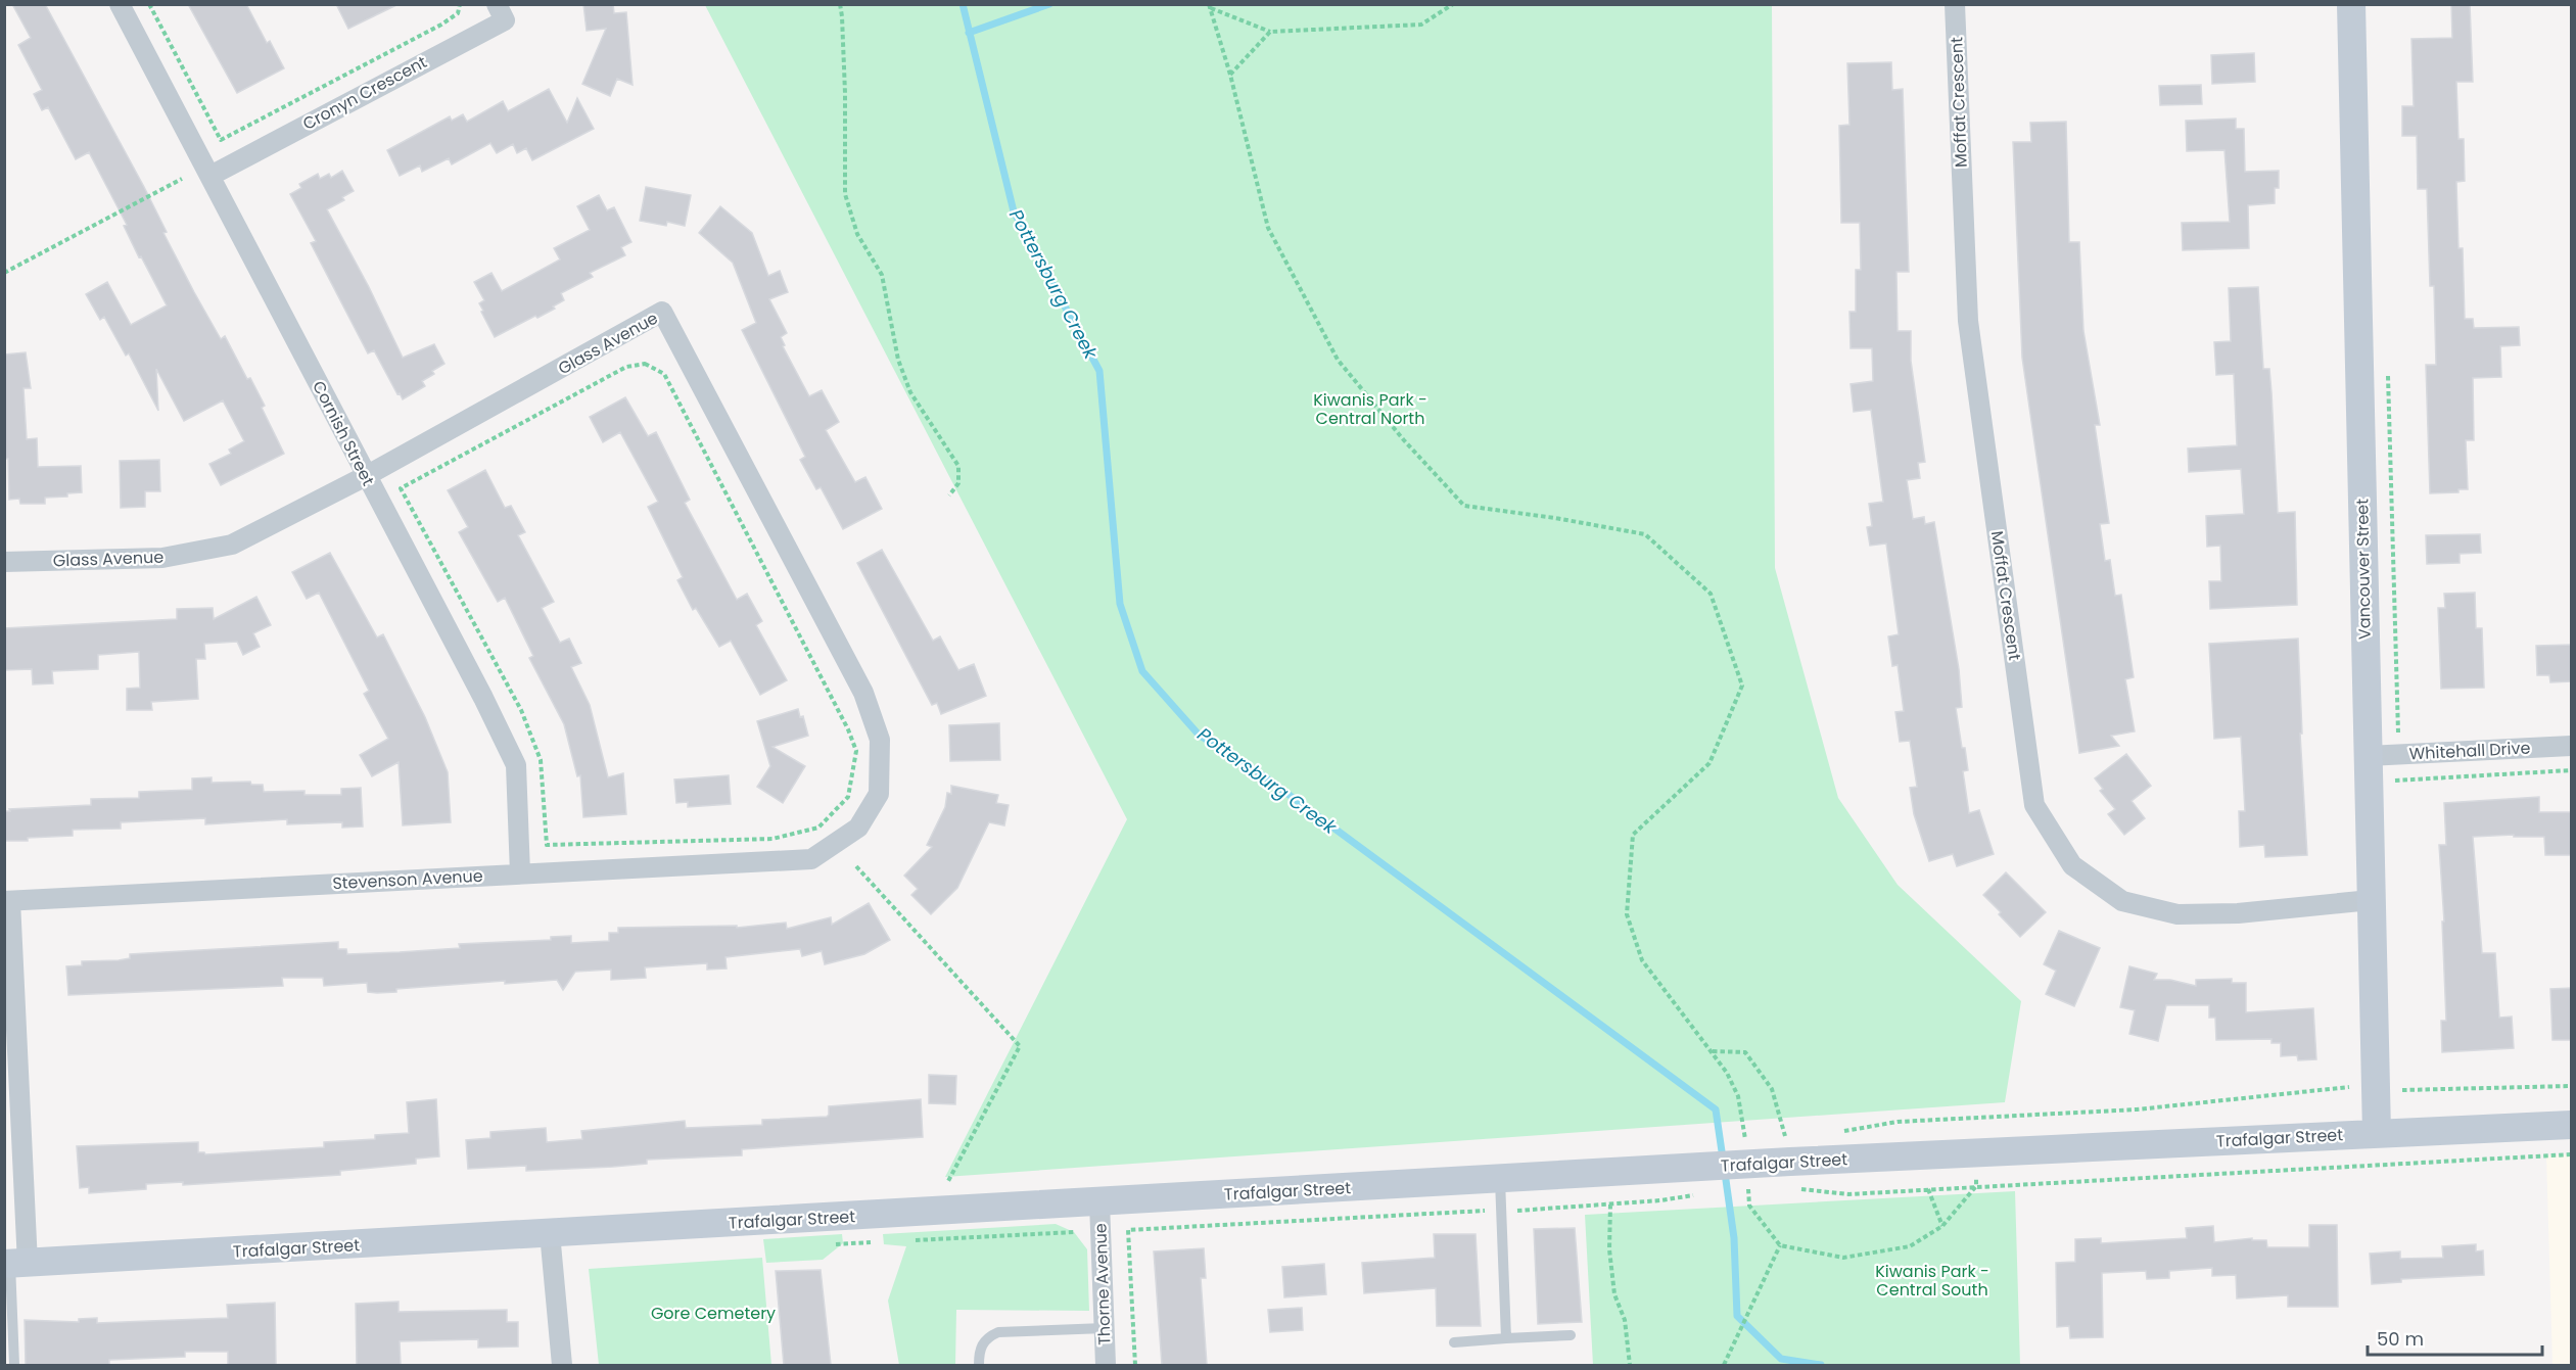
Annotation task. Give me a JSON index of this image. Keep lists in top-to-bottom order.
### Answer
{
  "streets": {
    "main road": ["Vancouver Street", "Trafalgar Street"],
    "street": [
      "Cronyn Crescent",
      "Moffat Crescent",
      "Glass Avenue",
      "Cornish Street",
      "Whitehall Drive",
      "Stevenson Avenue",
      "Thorne Avenue"
    ]
  },
  "crossings": [
    ["Cronyn Crescent", "Cornish Street"],
    ["Moffat Crescent", "Vancouver Street"],
    ["Glass Avenue", "Cornish Street"],
    ["Glass Avenue", "Stevenson Avenue"],
    ["Cornish Street", "Stevenson Avenue"],
    ["Vancouver Street", "Whitehall Drive"],
    ["Vancouver Street", "Trafalgar Street"],
    ["Trafalgar Street", "Thorne Avenue"]
  ],
  "water": ["Pottersburg Creek"],
  "parks": ["Kiwanis Park - Central North", "Kiwanis Park - Central South", "Gore Cemetery"],
  "scale_bar": "50 m"
}
